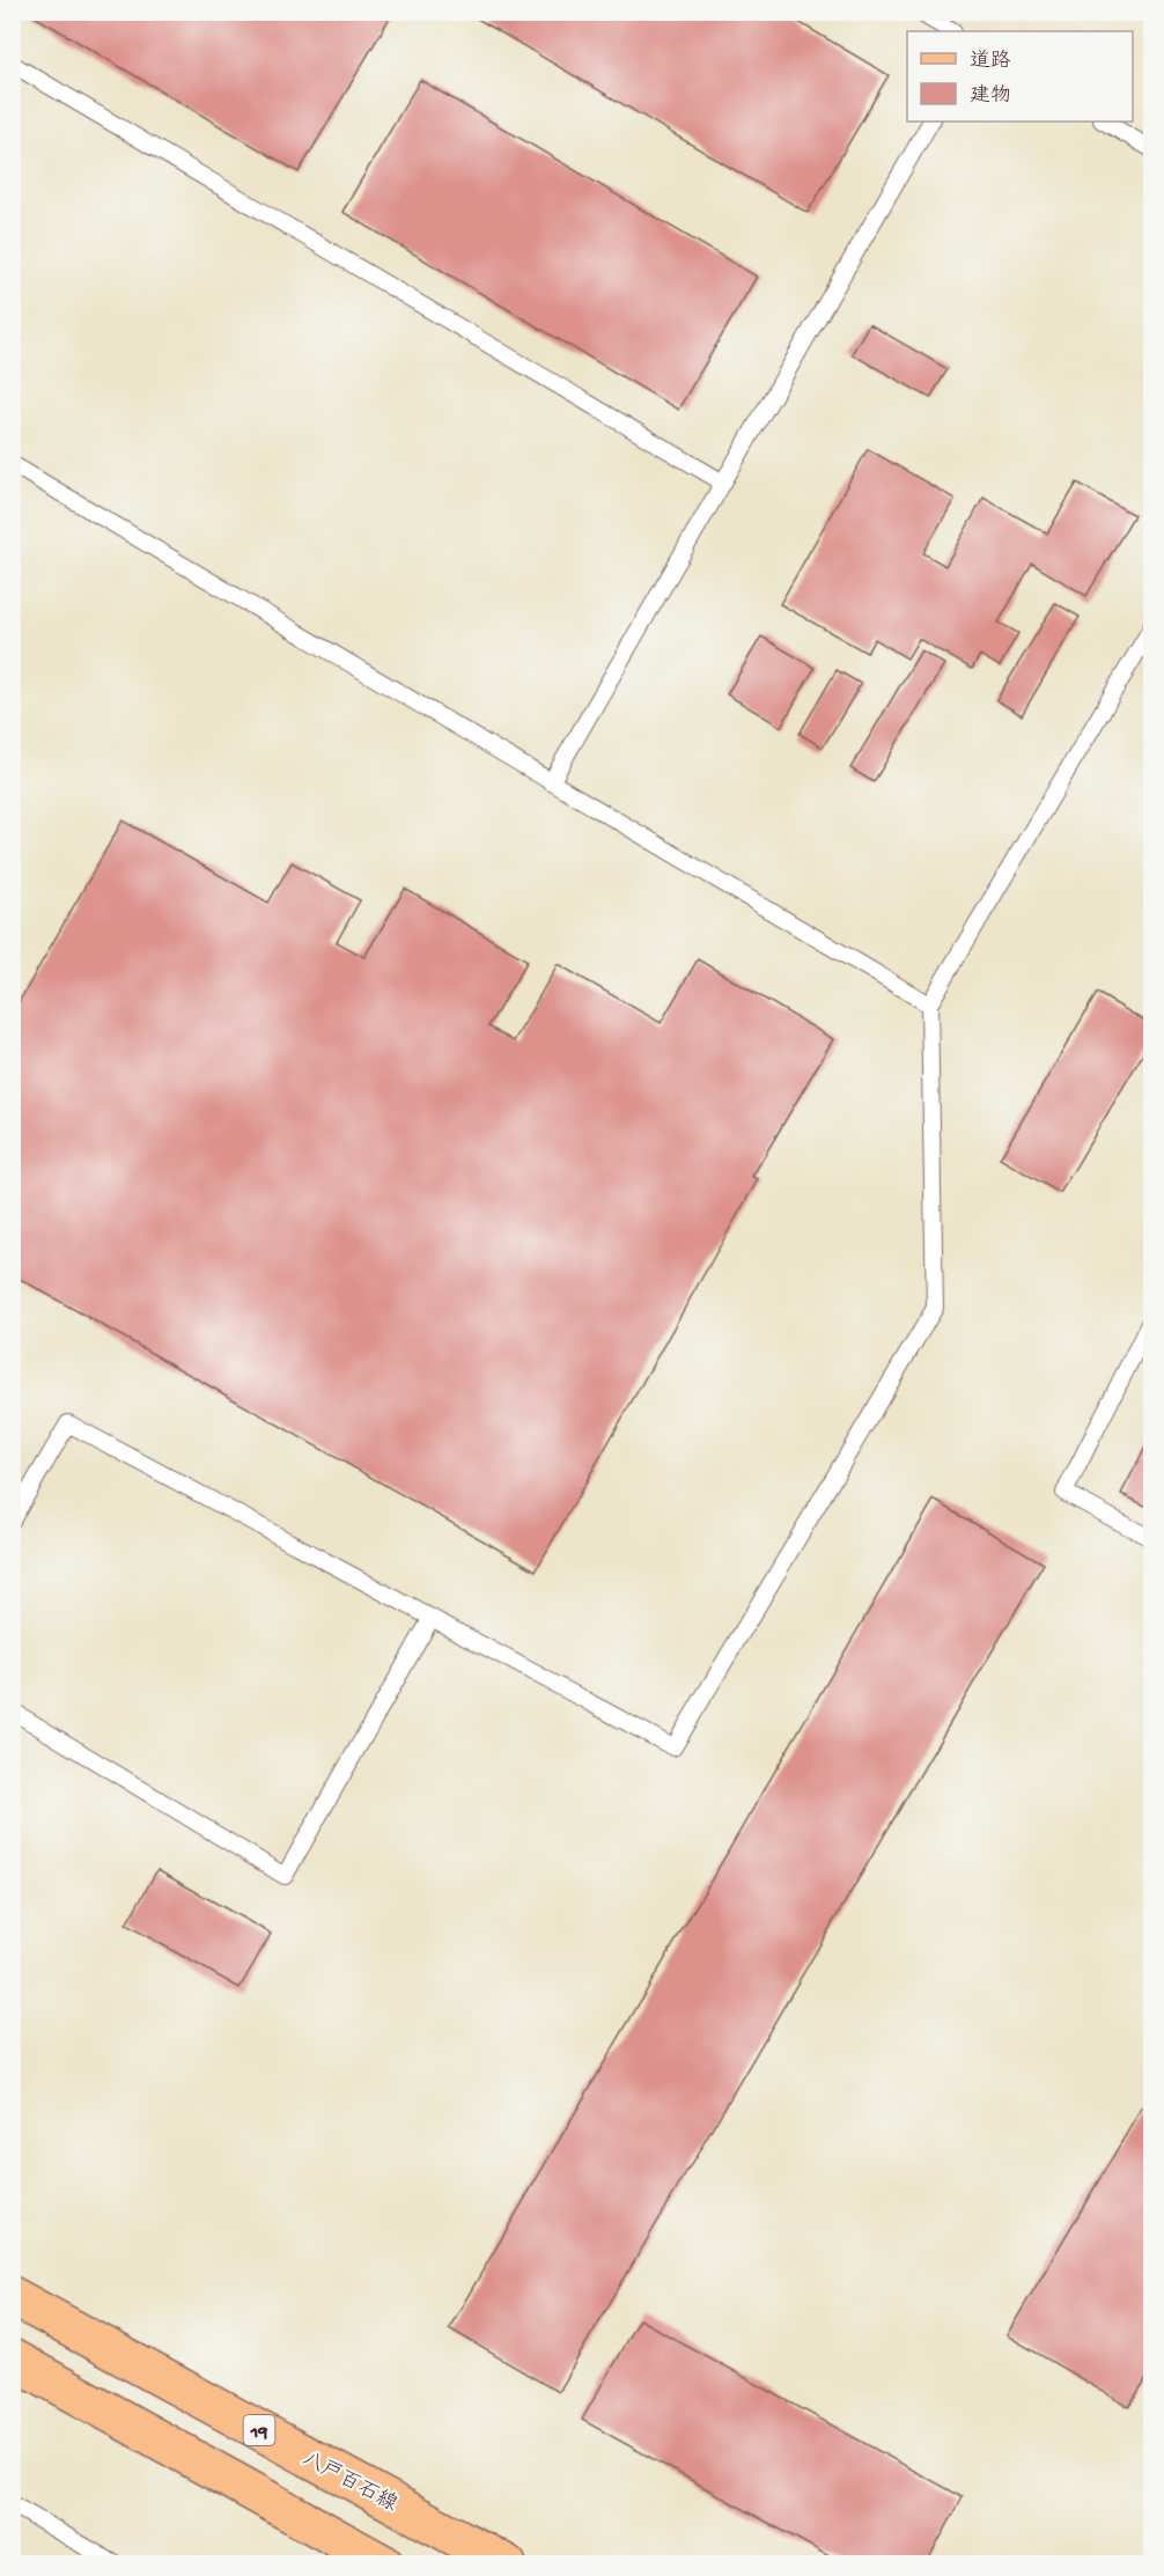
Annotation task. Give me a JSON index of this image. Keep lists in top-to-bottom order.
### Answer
{
  "streets": {
    "main road": ["19", "八戸百石線"]
  },
  "legend": ["道路", "建物"]
}
